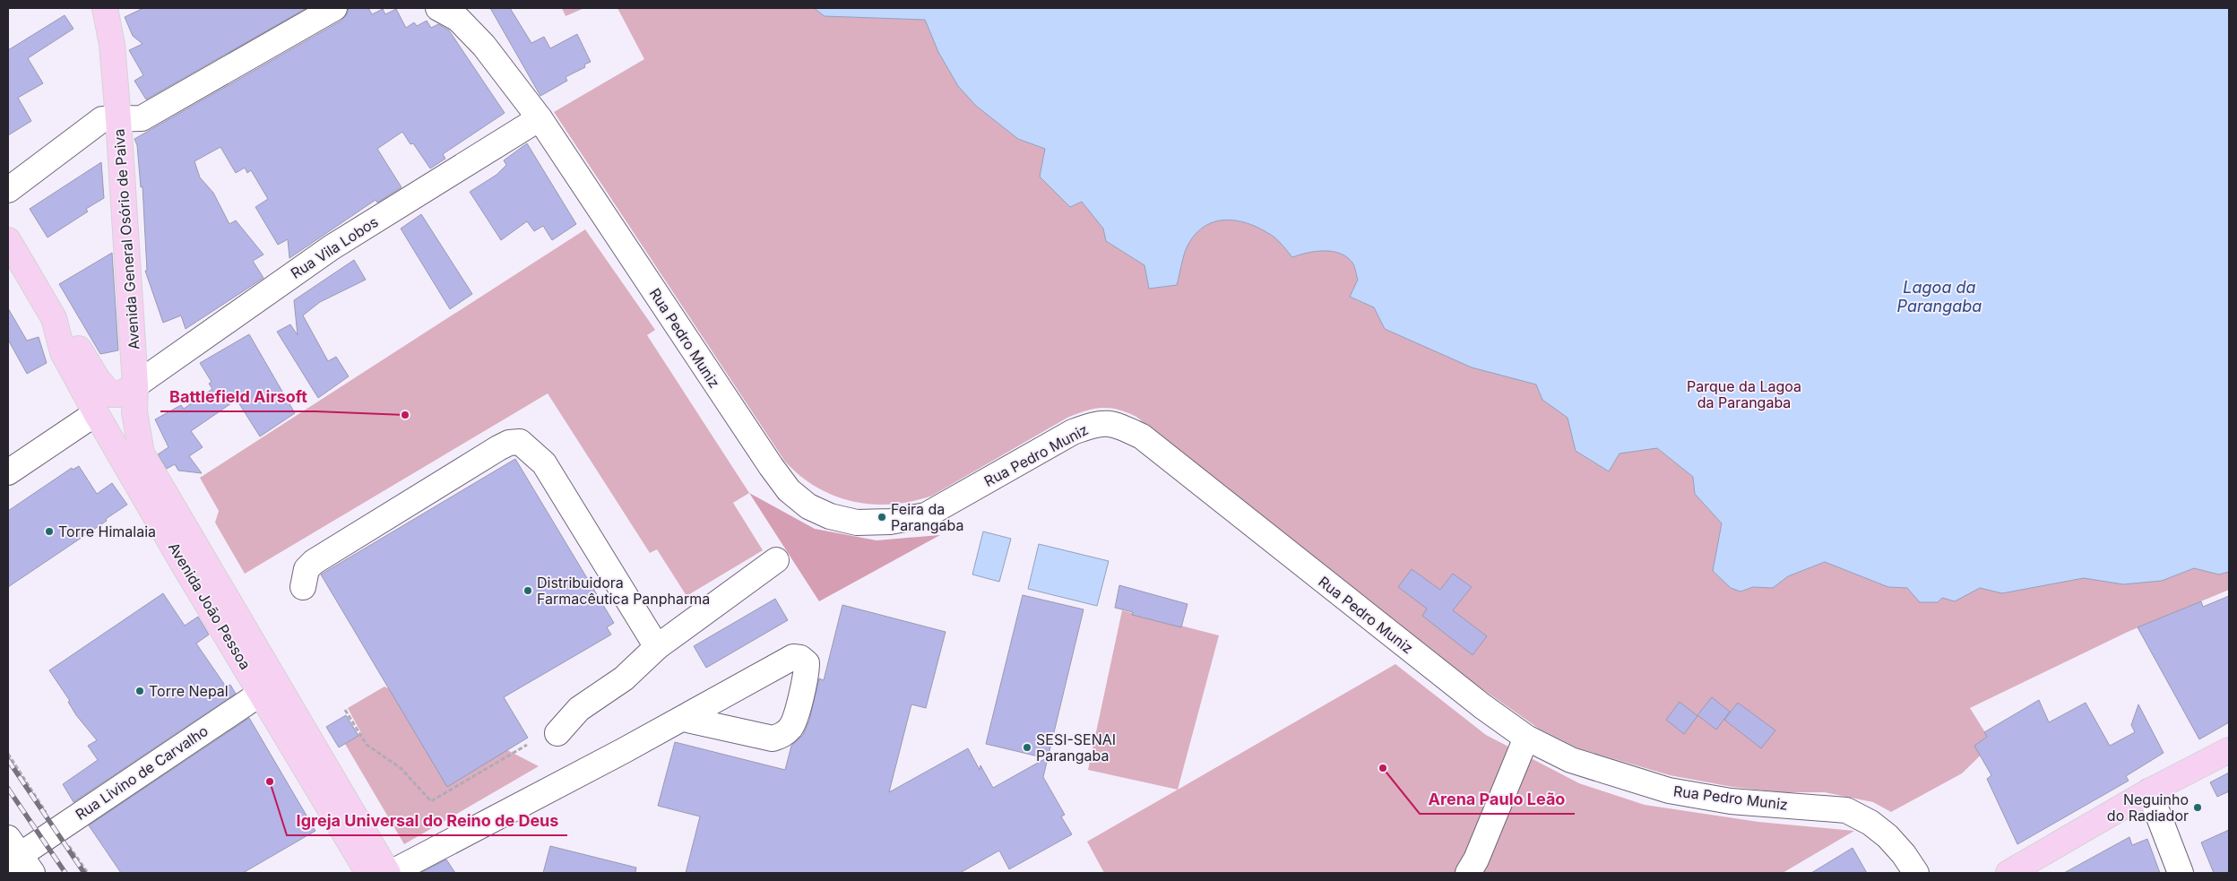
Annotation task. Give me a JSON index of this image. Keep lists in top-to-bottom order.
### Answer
{
  "streets": {
    "main road": ["Avenida General Osório de Paiva", "Avenida João Pessoa"],
    "street": ["Rua Vila Lobos", "Rua Pedro Muniz", "Rua Livino de Carvalho"]
  },
  "crossings": [
    ["Avenida General Osório de Paiva", "Rua Vila Lobos"],
    ["Avenida General Osório de Paiva", "Avenida João Pessoa"],
    ["Rua Vila Lobos", "Rua Pedro Muniz"],
    ["Avenida João Pessoa", "Rua Livino de Carvalho"]
  ],
  "water": ["Lagoa da Parangaba"],
  "parks": ["Parque da Lagoa da Parangaba"],
  "places": [
    "Battlefield Airsoft",
    "Feira da Parangaba",
    "Torre Himalaia",
    "Distribuidora Farmacêutica Panpharma",
    "Torre Nepal",
    "SESI-SENAI Parangaba",
    "Arena Paulo Leão",
    "Igreja Universal do Reino de Deus",
    "Neguinho do Radiador"
  ]
}
